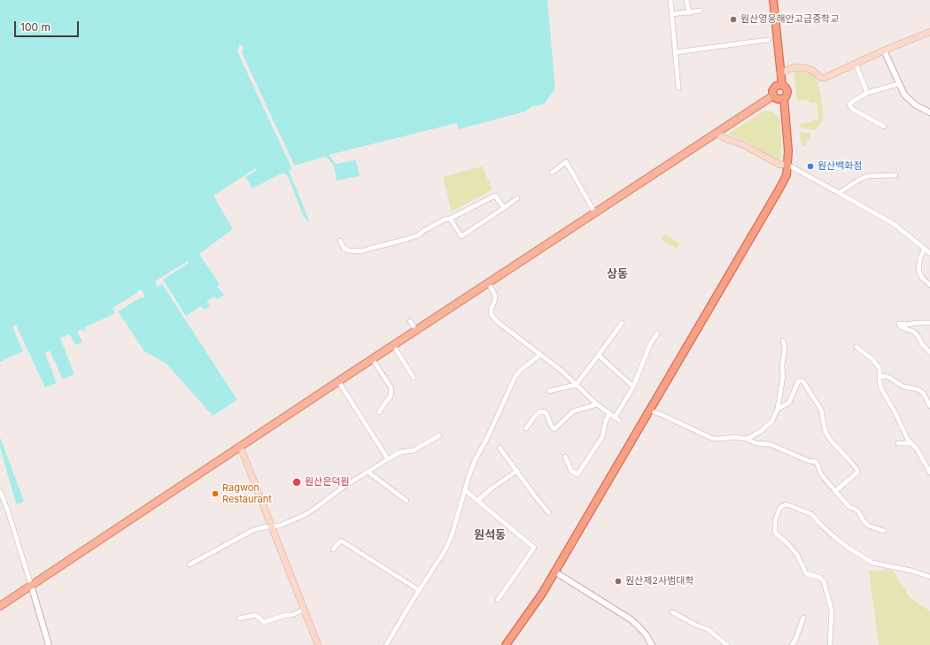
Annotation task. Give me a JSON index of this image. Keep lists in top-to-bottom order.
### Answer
{
  "districts": ["상동", "원석동"],
  "places": [
    "원산영웅해안고급중학교",
    "원산백화점",
    "원산은덕원",
    "Ragwon Restaurant",
    "원산제2사범대학"
  ],
  "scale_bar": "100 m"
}
